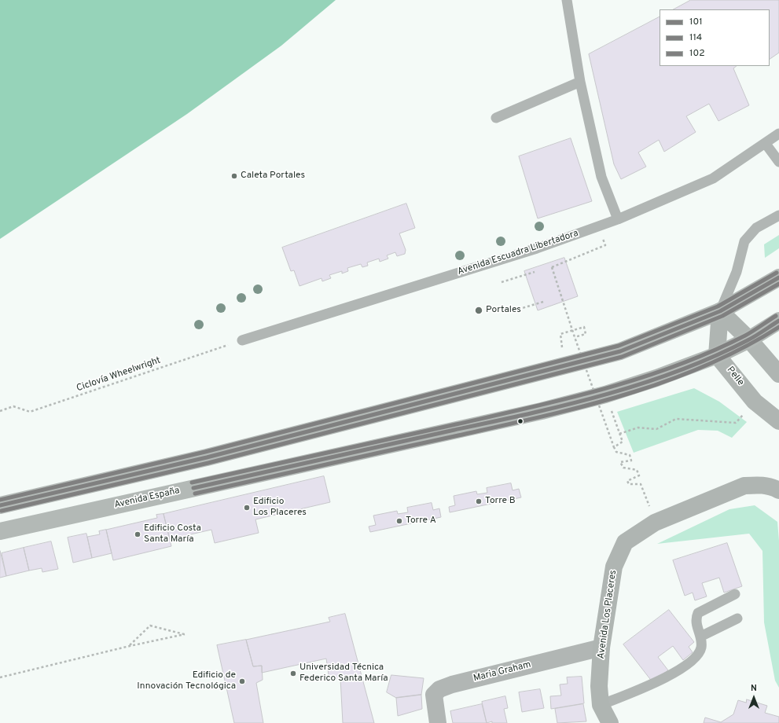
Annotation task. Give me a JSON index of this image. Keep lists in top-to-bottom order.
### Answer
{
  "streets": {
    "main road": ["Pelle", "Avenida España", "Avenida Los Placeres"],
    "street": ["Maria Graham"],
    "lane": ["Avenida Escuadra Libertadora"],
    "path": ["Ciclovía Wheelwright"]
  },
  "crossings": [
    ["Avenida Escuadra Libertadora", "Ciclovía Wheelwright"],
    ["Pelle", "Avenida España"],
    ["Avenida Los Placeres", "Maria Graham"]
  ],
  "places": [
    "Caleta Portales",
    "Portales",
    "Torre B",
    "Edificio Los Placeres",
    "Torre A",
    "Edificio Costa Santa María",
    "Universidad Técnica Federico Santa María",
    "Edificio de Innovación Tecnológica"
  ],
  "lines": ["transit line 102", "transit line 101", "transit line 114"],
  "legend": ["101", "114", "102"],
  "north": "top"
}
